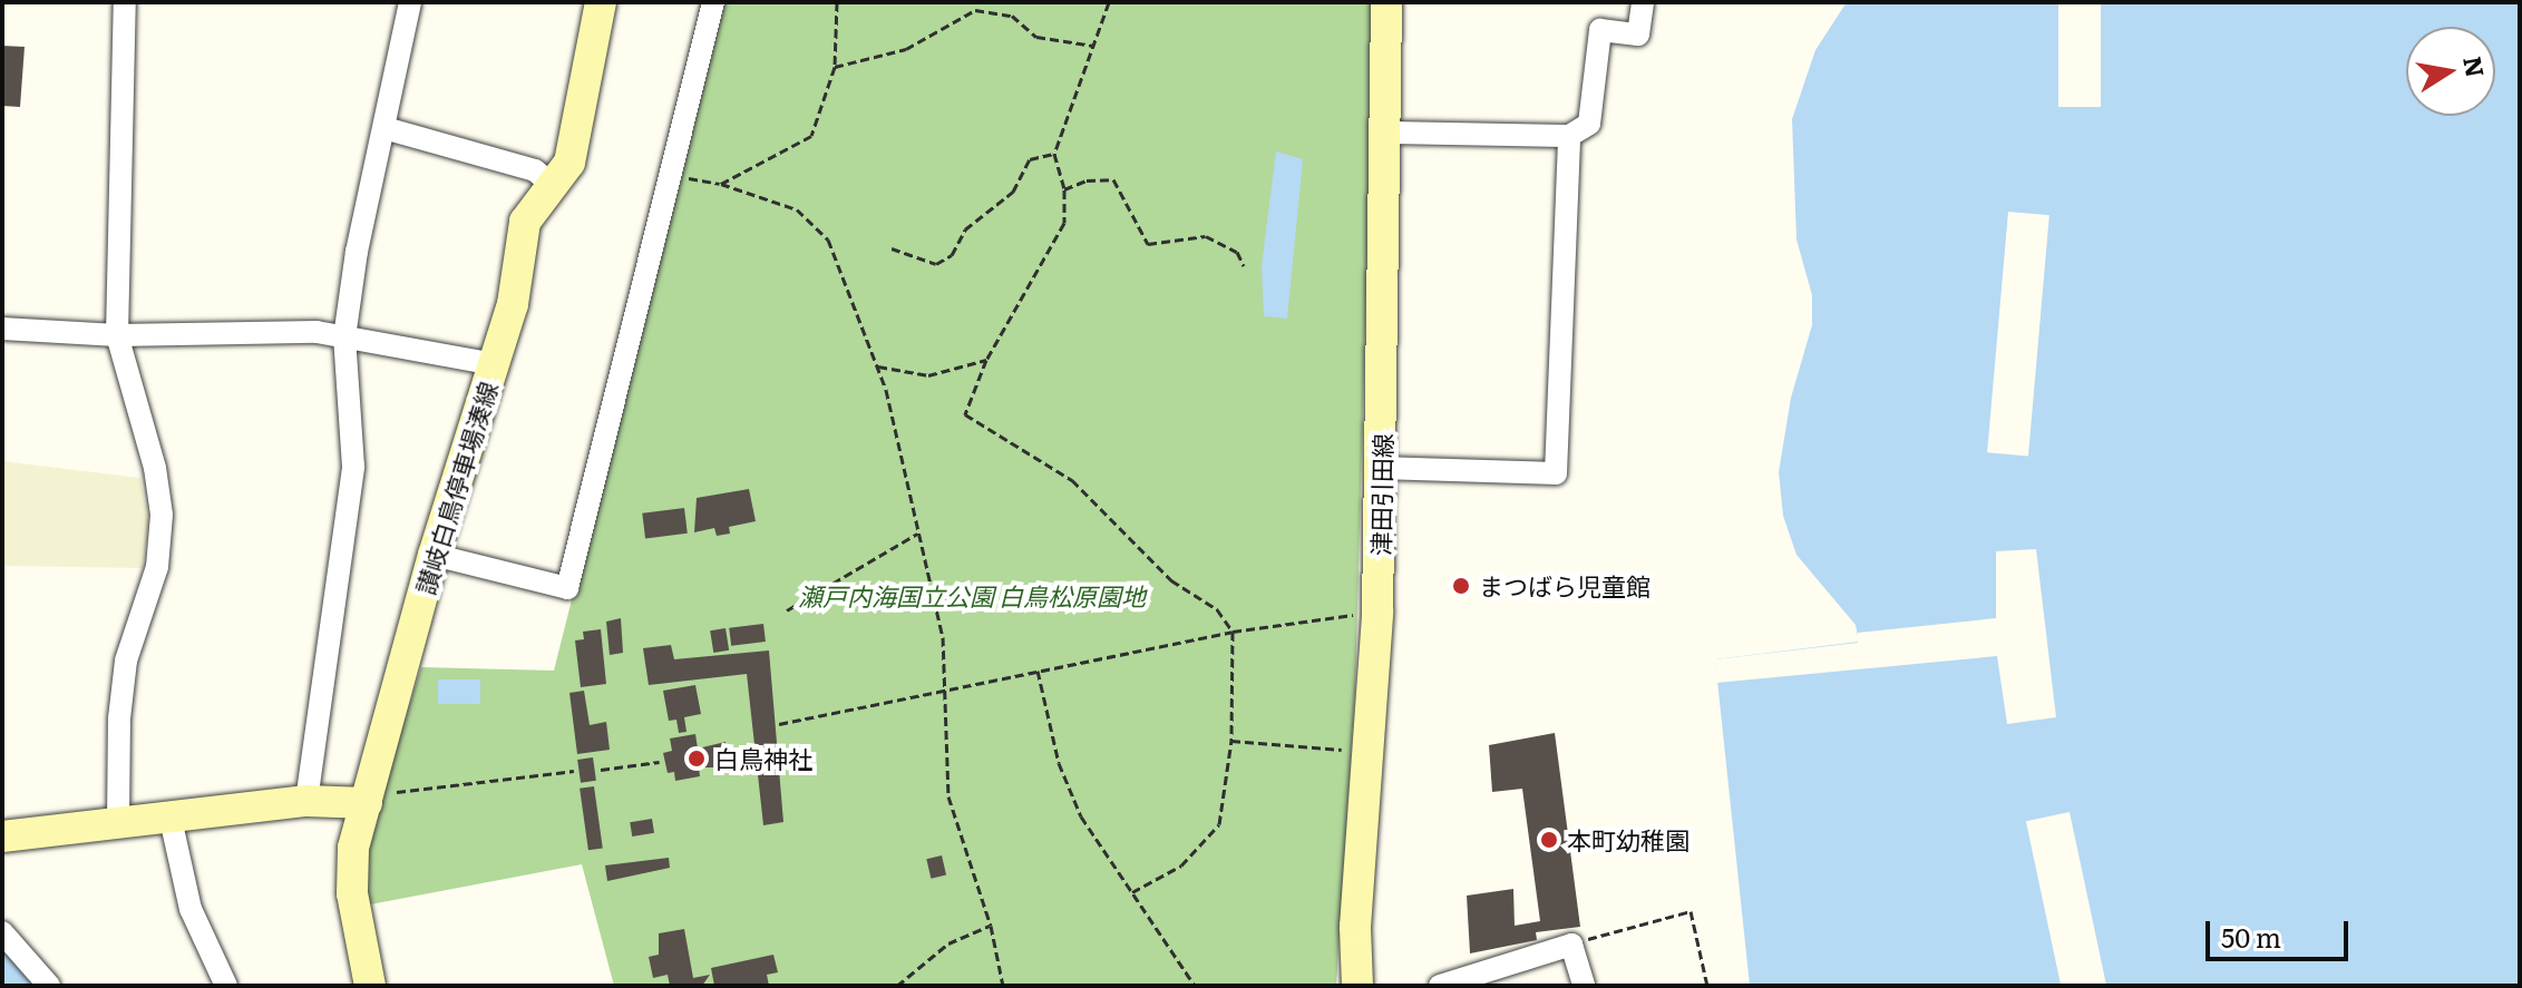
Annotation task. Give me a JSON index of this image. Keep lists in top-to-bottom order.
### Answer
{
  "streets": {
    "main road": ["讃岐白鳥停車場湊線", "津田引田線"]
  },
  "parks": ["瀬戸内海国立公園 白鳥松原園地"],
  "places": ["まつばら児童館", "白鳥神社", "本町幼稚園"],
  "scale_bar": "50 m",
  "north": "right"
}
